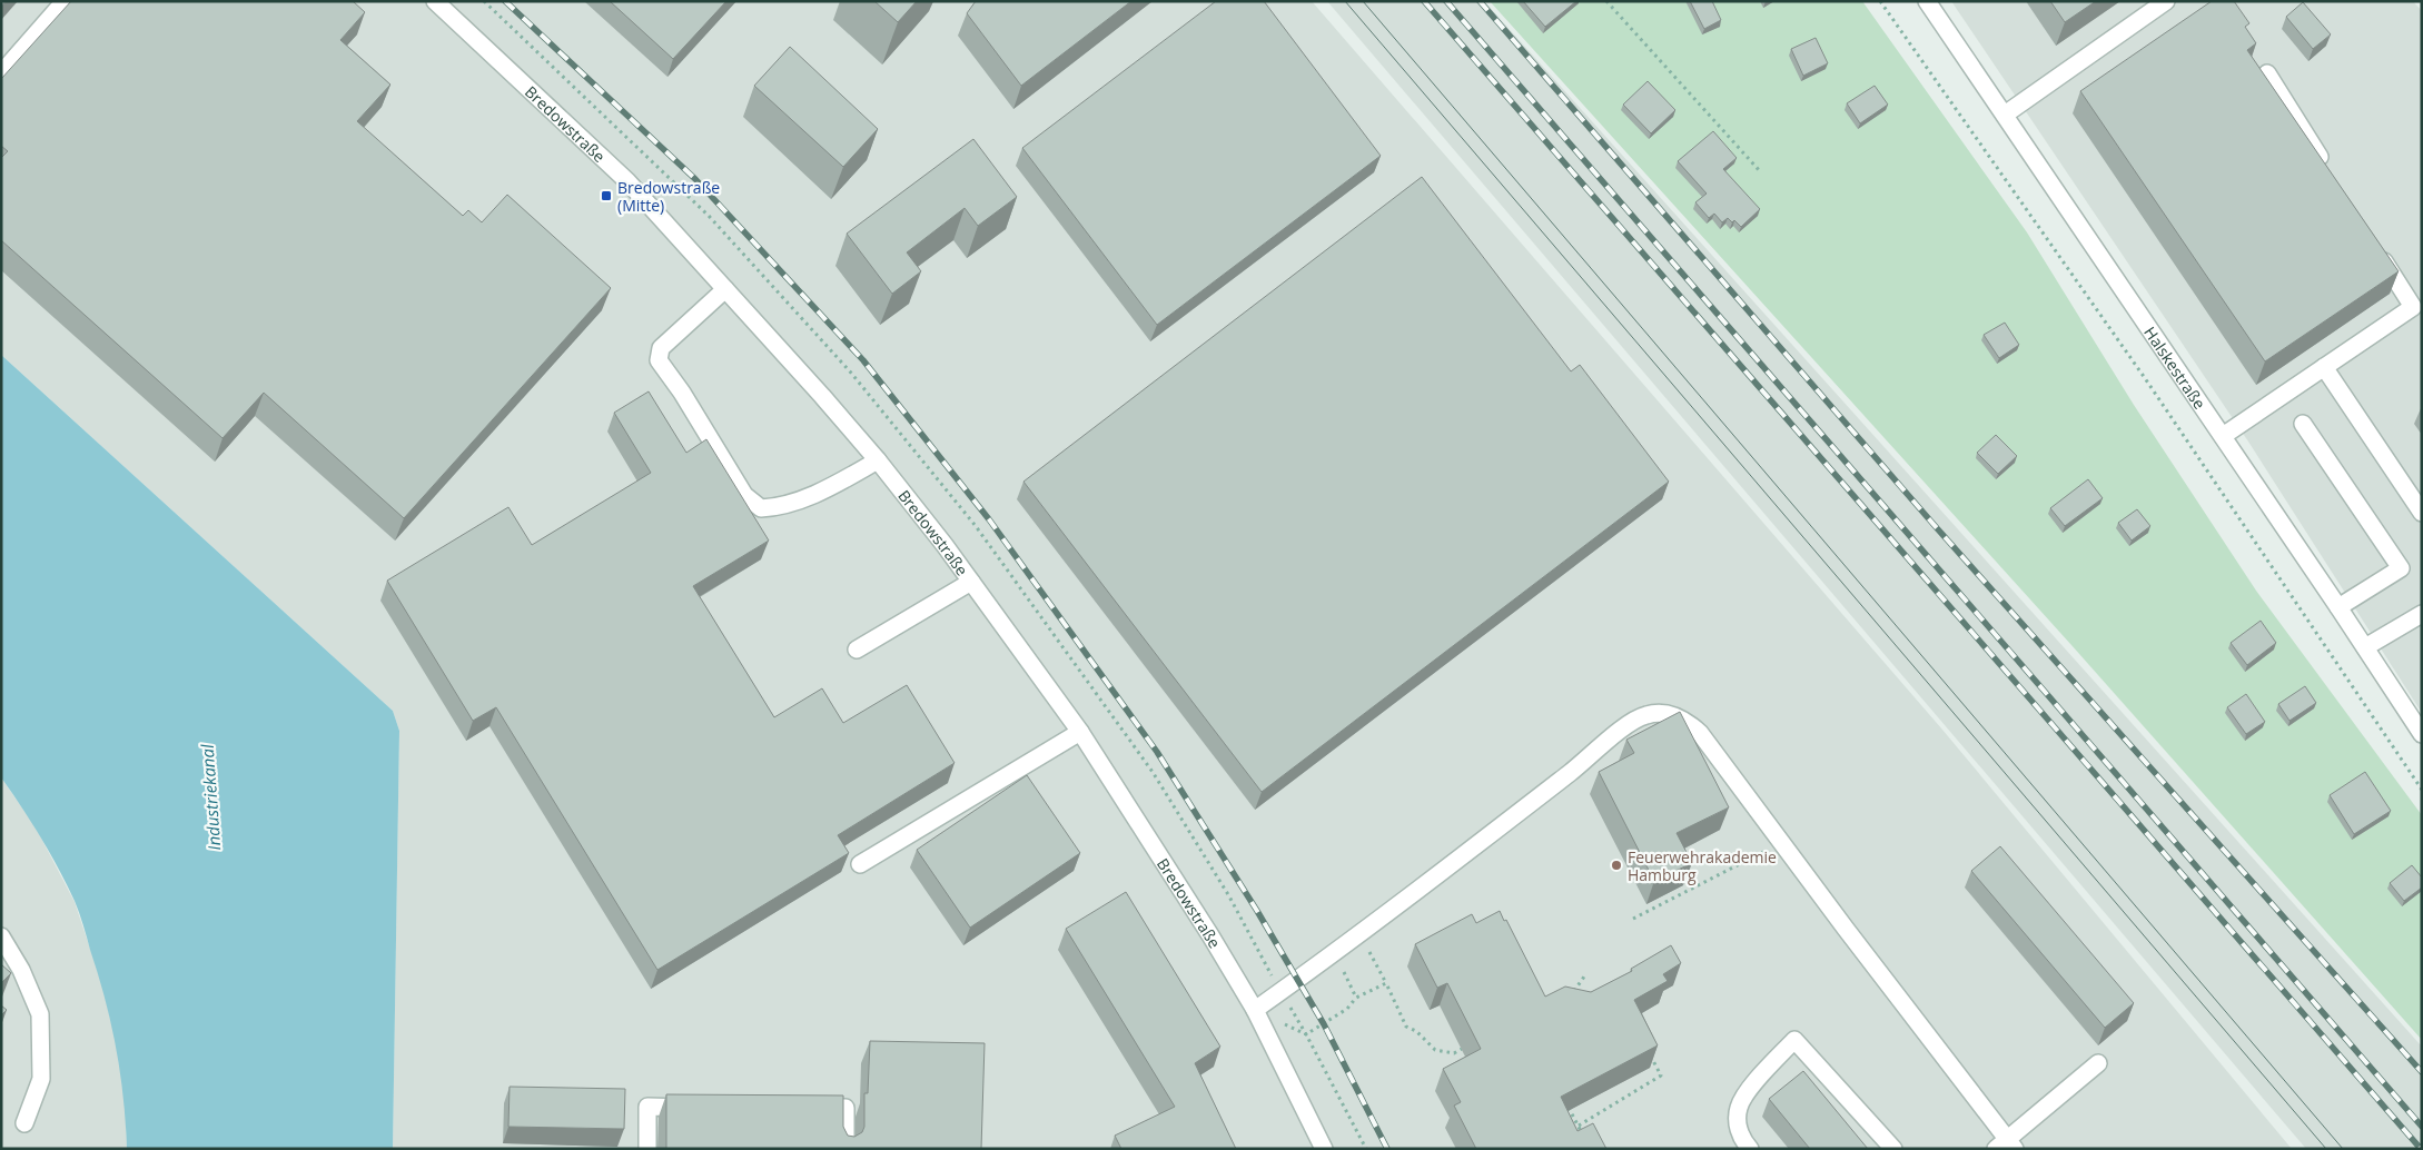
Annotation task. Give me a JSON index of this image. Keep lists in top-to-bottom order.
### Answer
{
  "streets": {
    "street": ["Bredowstraße", "Halskestraße"]
  },
  "water": ["Industriekanal"],
  "places": {
    "transit": ["Bredowstraße (Mitte)"],
    "other": ["Feuerwehrakademie Hamburg"]
  }
}
